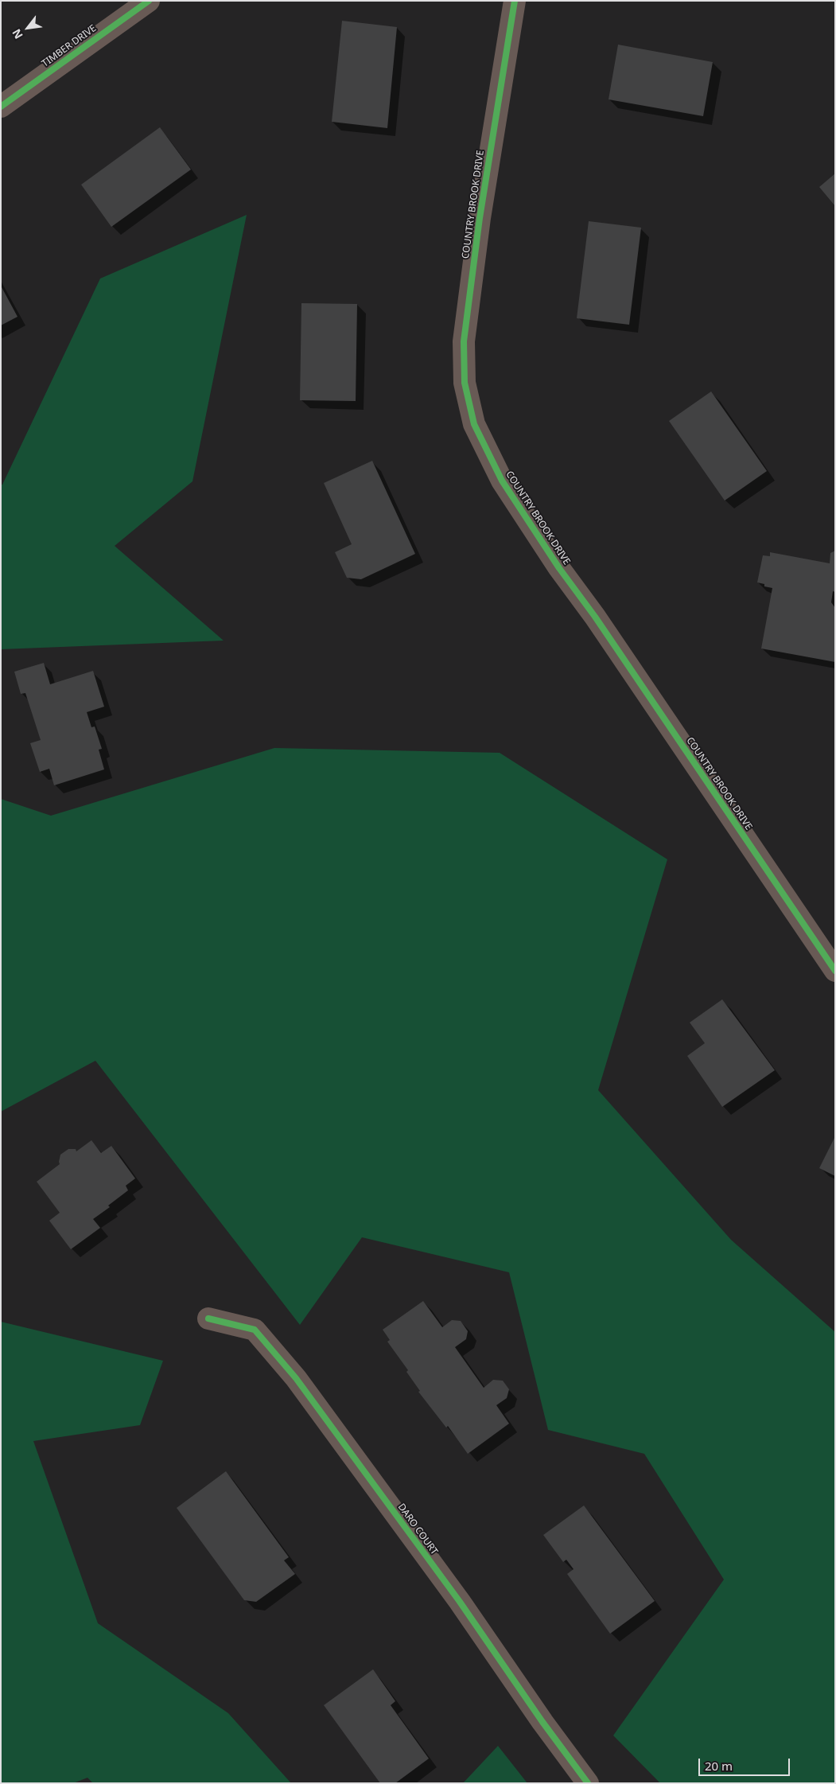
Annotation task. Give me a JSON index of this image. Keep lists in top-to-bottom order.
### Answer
{
  "streets": {
    "street": ["TIMBER DRIVE", "COUNTRY BROOK DRIVE", "DARO COURT"]
  },
  "scale_bar": "20 m",
  "north": "bottom left"
}
